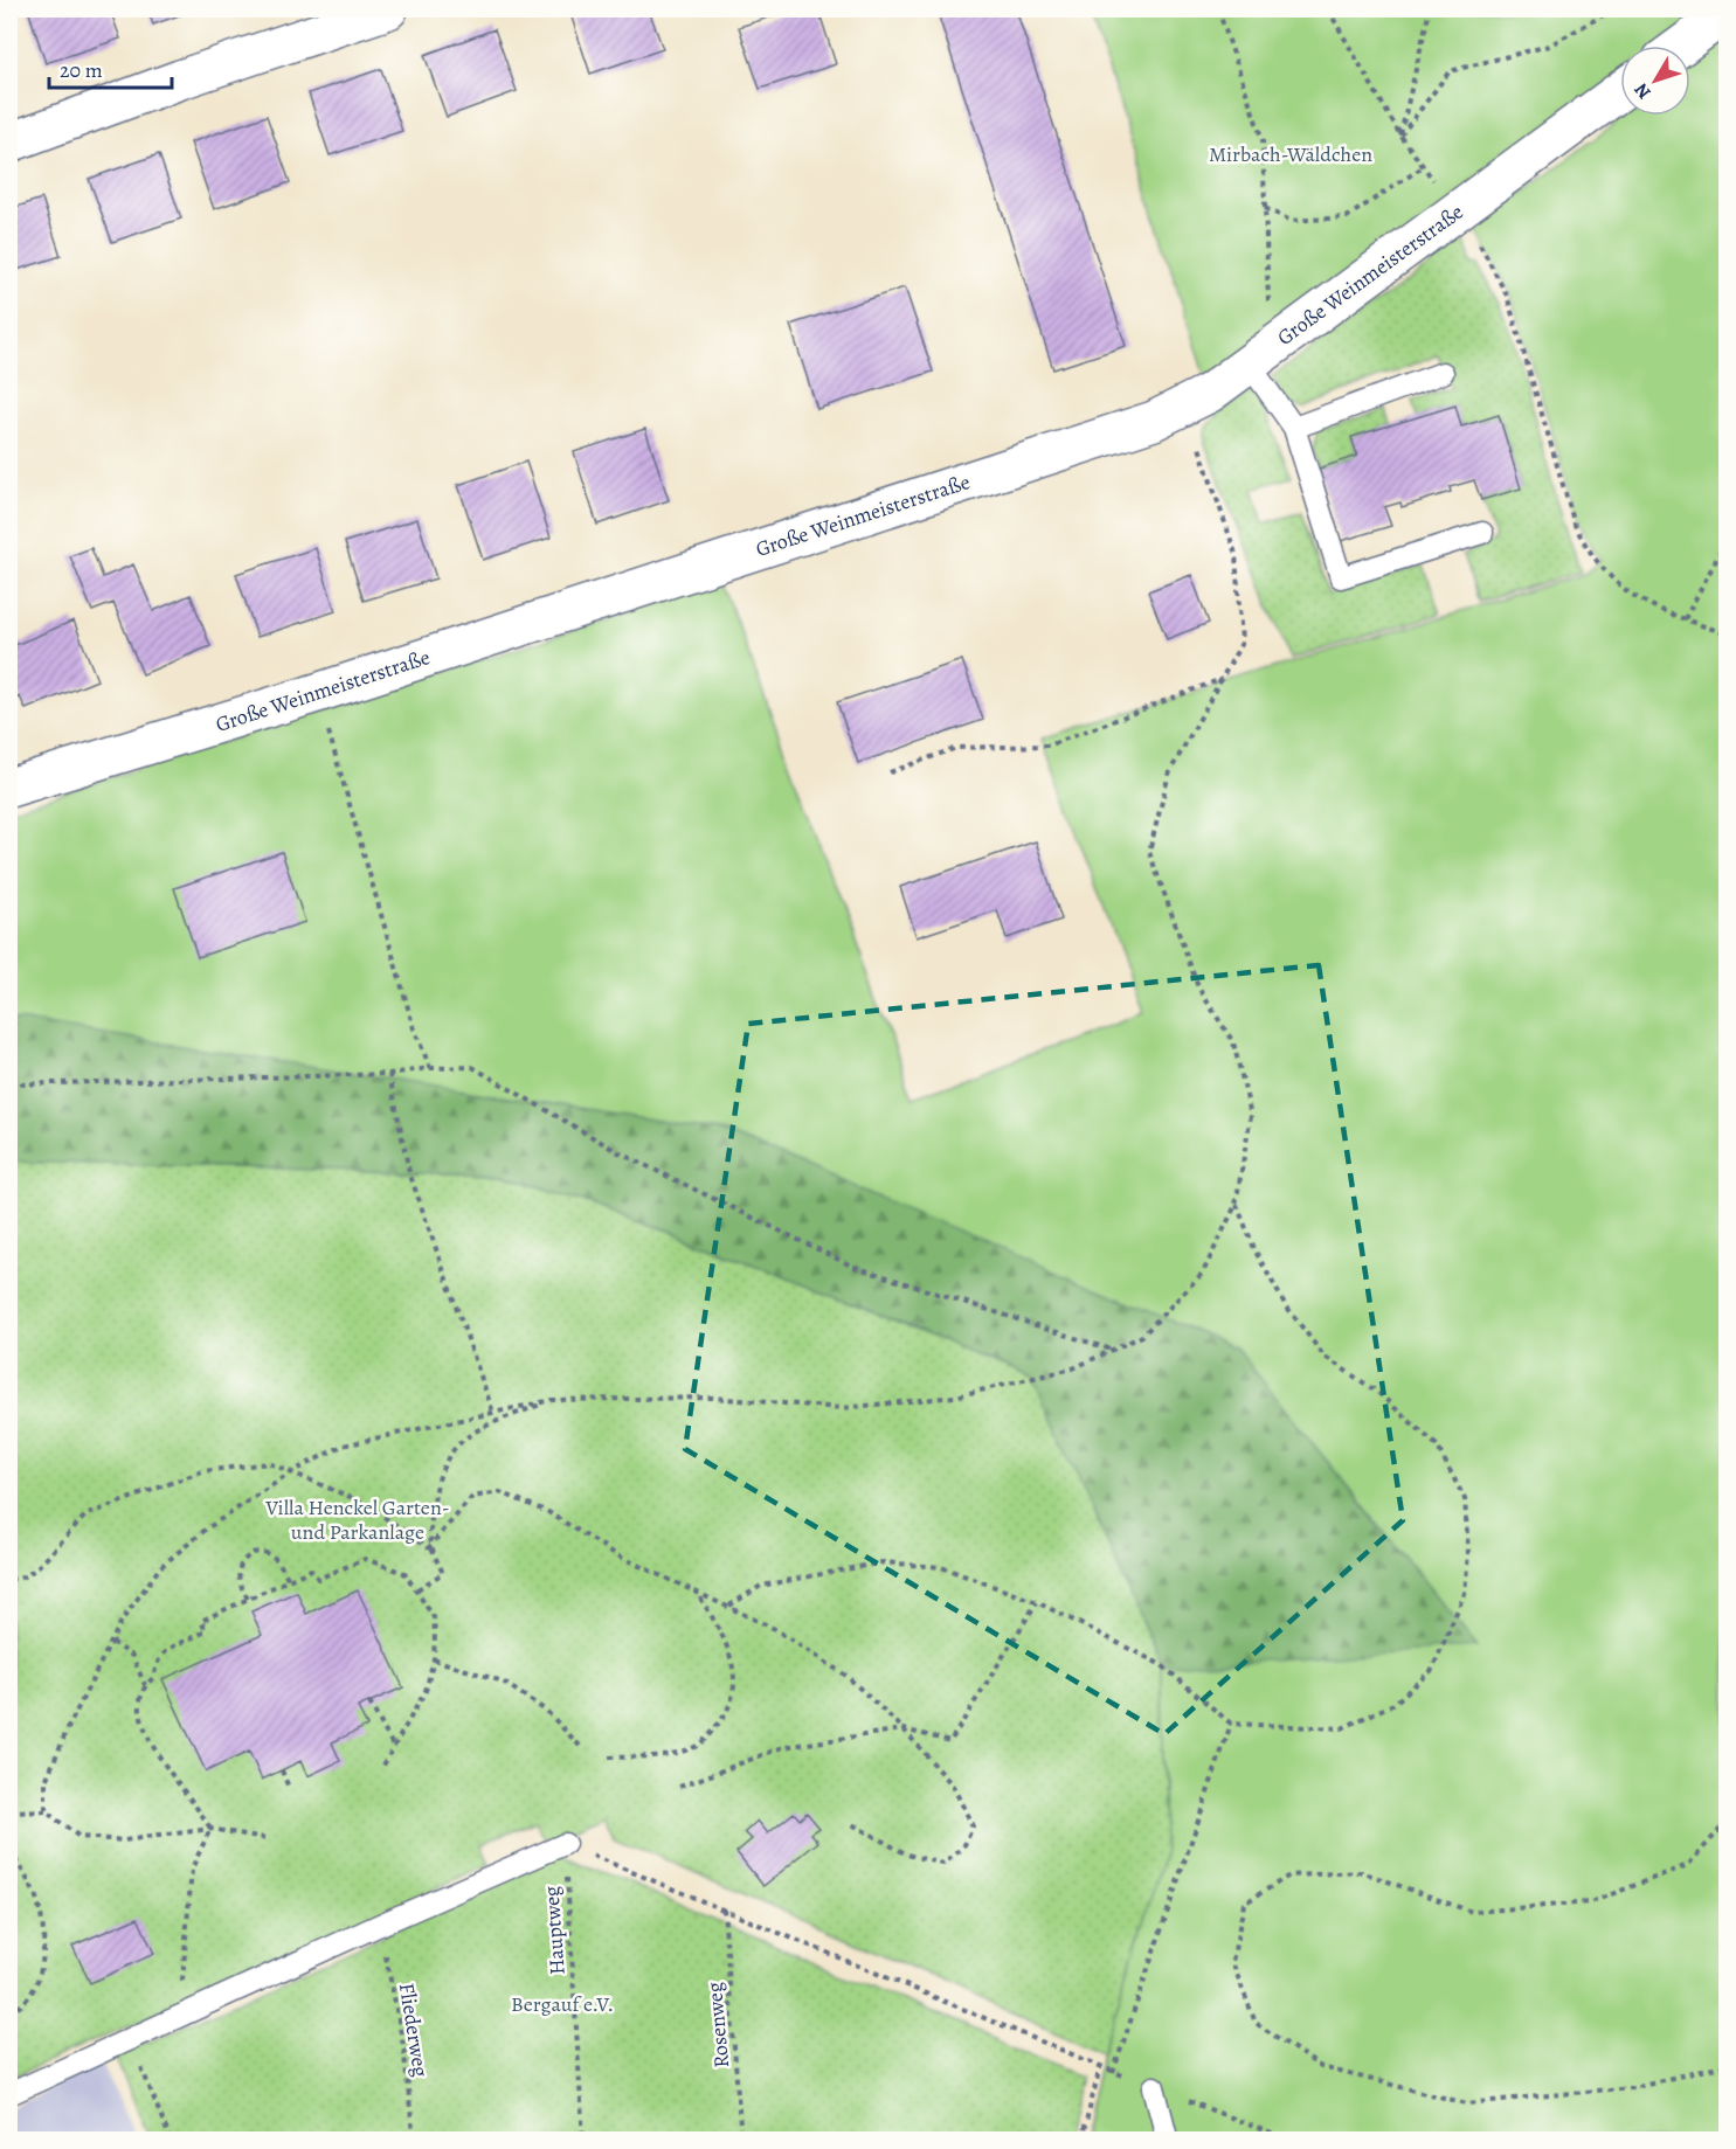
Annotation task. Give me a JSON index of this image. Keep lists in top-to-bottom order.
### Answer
{
  "streets": {
    "street": ["Große Weinmeisterstraße"],
    "path": ["Hauptweg", "Rosenweg", "Fliederweg"]
  },
  "parks": ["Mirbach-Wäldchen", "Villa Henckel Garten- und Parkanlage", "Bergauf e.V."],
  "scale_bar": "20 m",
  "north": "bottom left"
}
